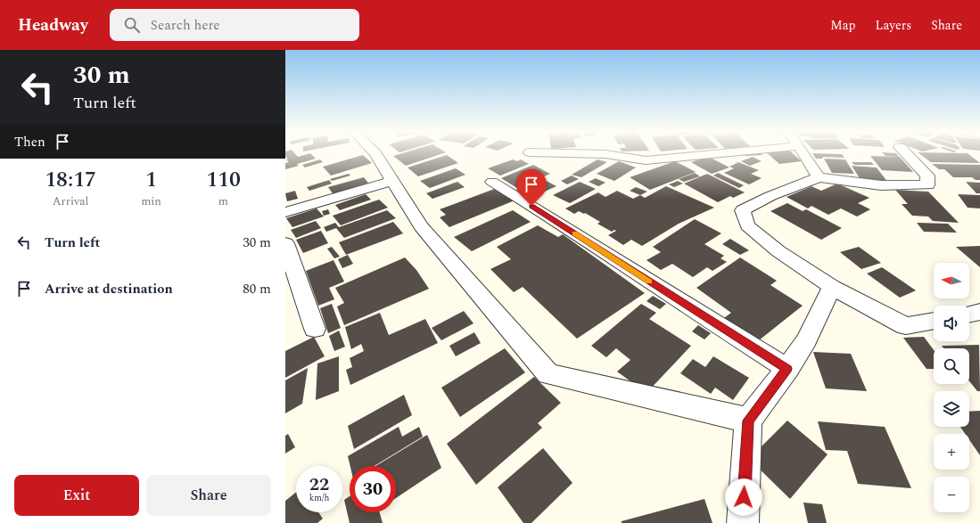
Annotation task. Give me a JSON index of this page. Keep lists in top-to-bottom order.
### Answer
{
  "north": "left",
  "page": {
    "header": "Headway",
    "search": "Search here",
    "nav": ["Map", "Layers", "Share"],
    "turn": ["30 m", "Turn left"],
    "then": "Then",
    "eta": [
      "18:17",
      "Arrival",
      "1",
      "min",
      "110",
      "m"
    ],
    "list": [
      {
        "name": "Turn left",
        "value": "30 m"
      },
      {
        "name": "Arrive at destination",
        "value": "80 m"
      }
    ],
    "map_buttons": ["+", "−"],
    "speed": "22 km/h",
    "limit": "30",
    "buttons": ["Exit", "Share"]
  }
}
